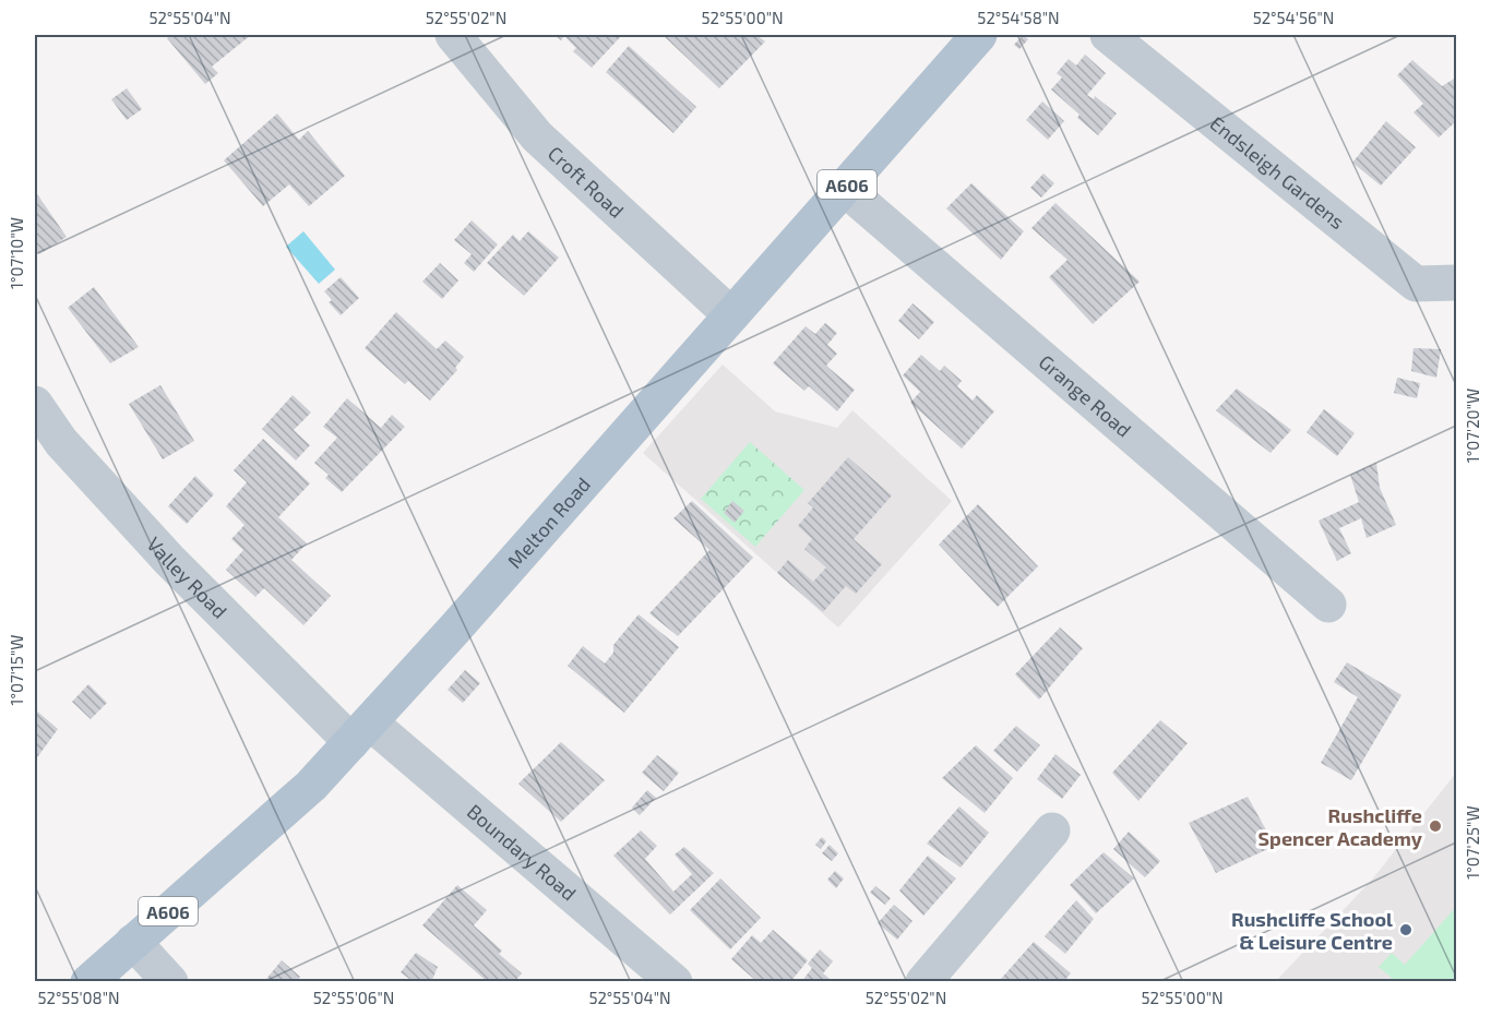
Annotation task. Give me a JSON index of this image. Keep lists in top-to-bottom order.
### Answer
{
  "streets": {
    "main road": ["A606", "Melton Road"],
    "street": [
      "Endsleigh Gardens",
      "Croft Road",
      "Grange Road",
      "Valley Road",
      "Boundary Road"
    ]
  },
  "crossings": [
    ["Croft Road", "Melton Road"],
    ["Grange Road", "Melton Road"],
    ["Melton Road", "Valley Road"],
    ["Melton Road", "Boundary Road"],
    ["Valley Road", "Boundary Road"]
  ],
  "places": ["Rushcliffe Spencer Academy", "Rushcliffe School & Leisure Centre"],
  "coordinates": [
    "52°55'04\"N",
    "52°55'02\"N",
    "52°55'00\"N",
    "52°54'58\"N",
    "52°54'56\"N",
    "1°07'10\"W",
    "1°07'20\"W",
    "1°07'15\"W",
    "1°07'25\"W",
    "52°55'08\"N",
    "52°55'06\"N"
  ]
}
